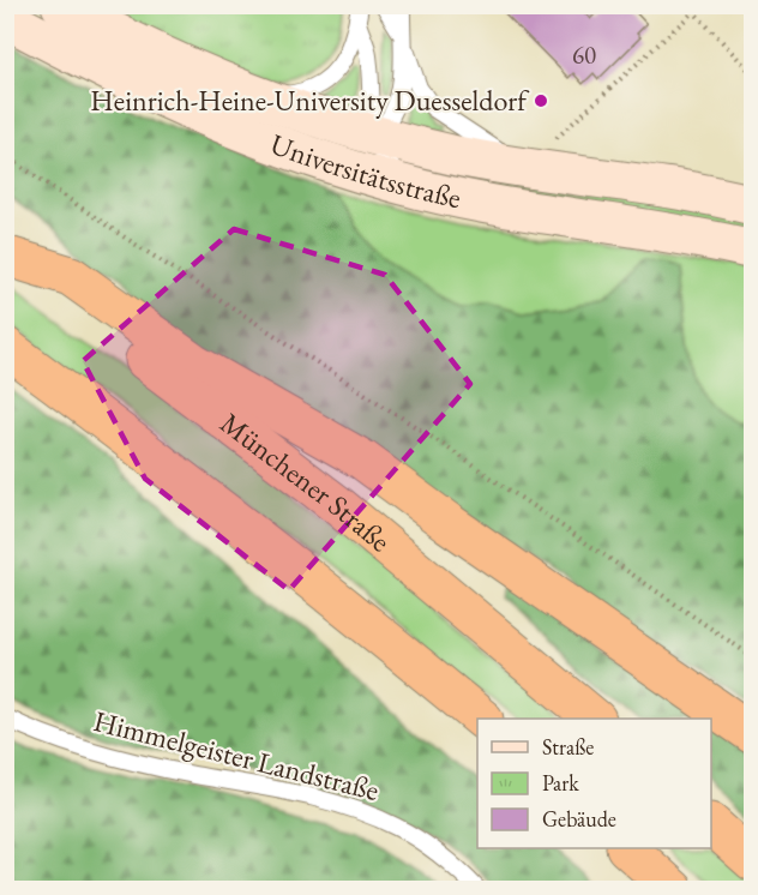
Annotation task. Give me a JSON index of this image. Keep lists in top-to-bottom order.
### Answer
{
  "streets": {
    "highway": ["Münchener Straße"],
    "street": ["Universitätsstraße"],
    "lane": ["Himmelgeister Landstraße"]
  },
  "places": ["Heinrich-Heine-University Duesseldorf"],
  "house_numbers": ["60"],
  "legend": ["Straße", "Park", "Gebäude"]
}
